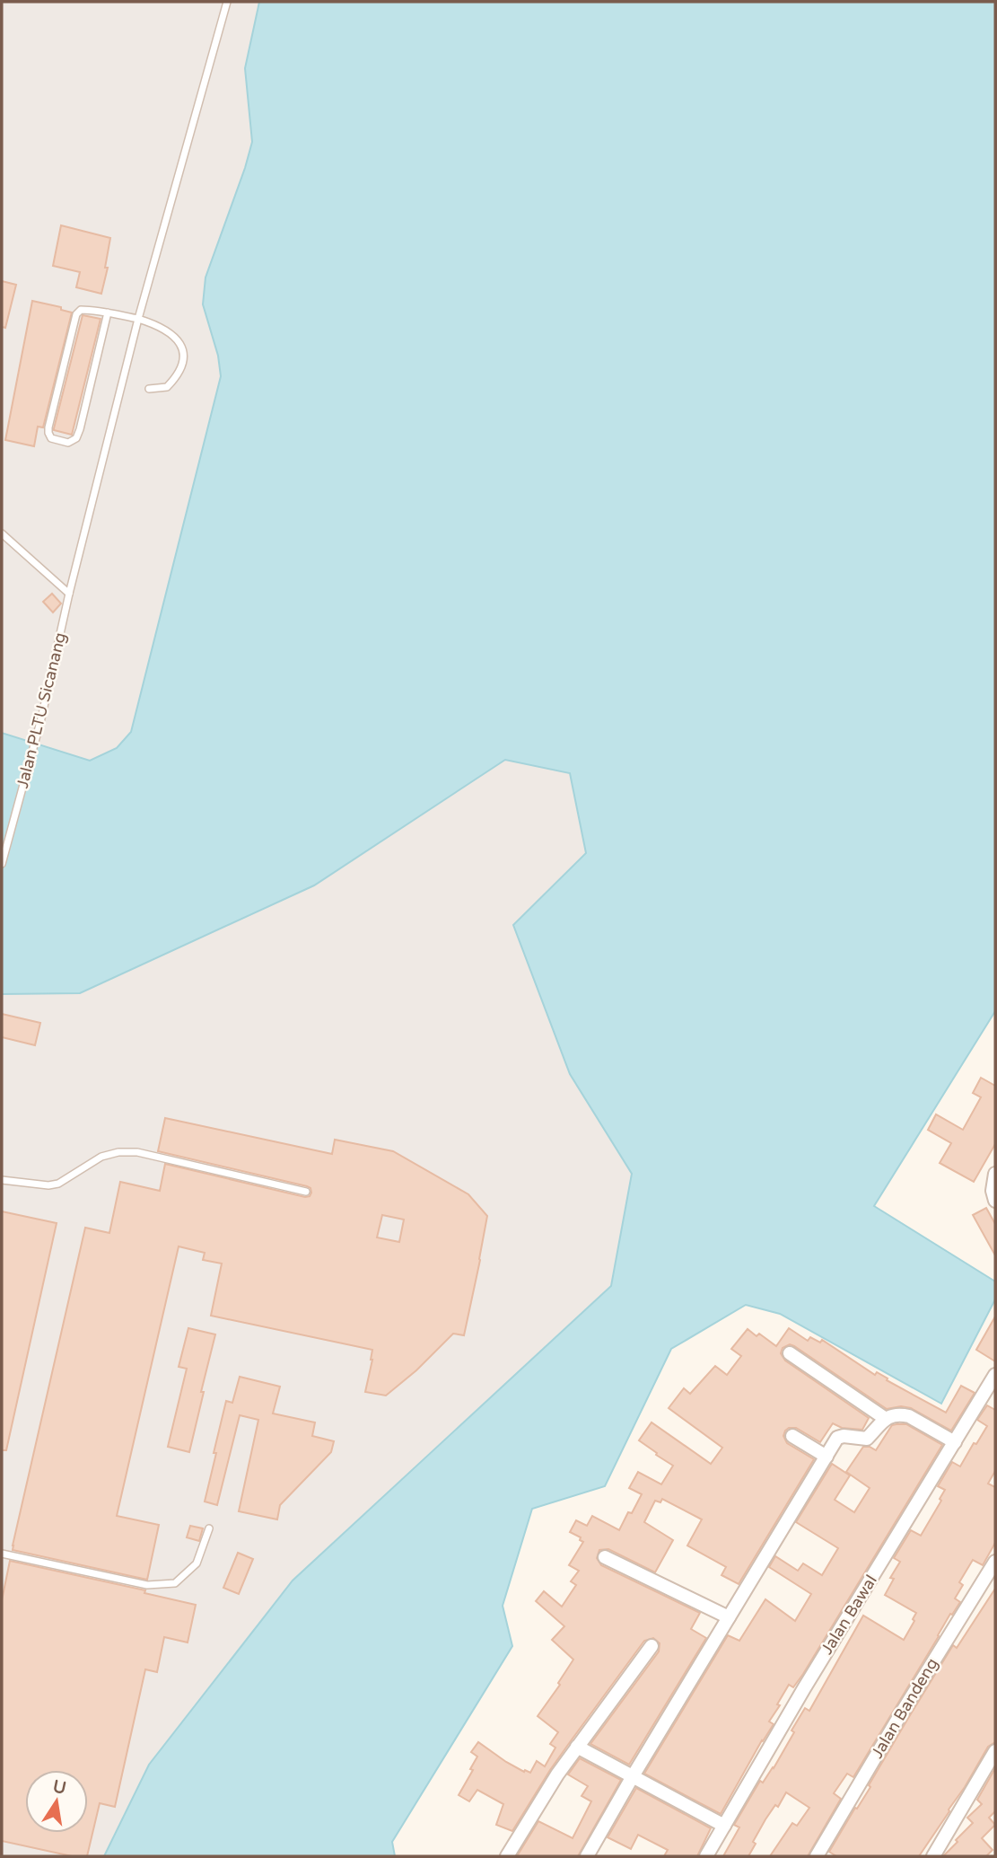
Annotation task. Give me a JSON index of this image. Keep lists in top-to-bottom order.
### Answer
{
  "streets": {
    "street": ["Jalan Bawal", "Jalan Bandeng"],
    "lane": ["Jalan PLTU Sicanang"]
  },
  "north": "top"
}
